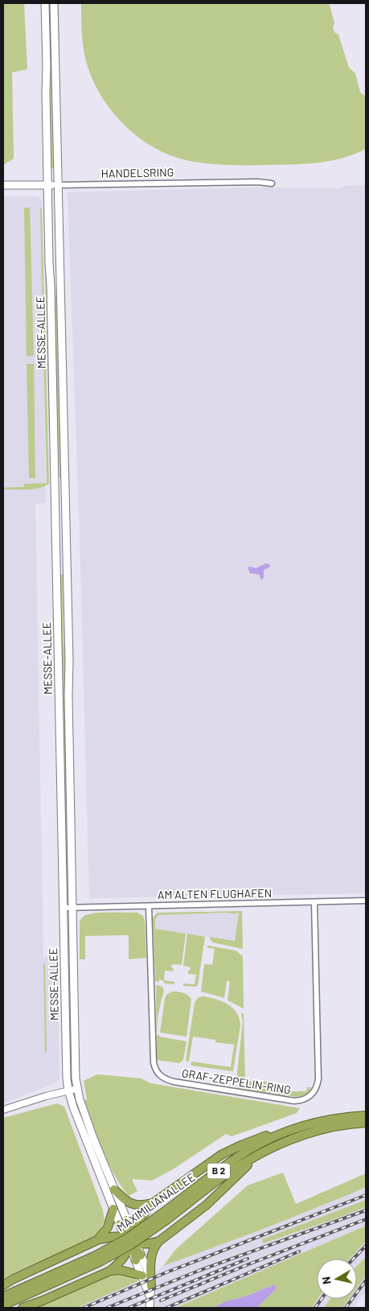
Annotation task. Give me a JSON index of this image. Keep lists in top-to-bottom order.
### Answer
{
  "streets": {
    "highway": ["B 2", "MAXIMILIANALLEE"],
    "main road": ["HANDELSRING", "MESSE-ALLEE"],
    "street": ["AM ALTEN FLUGHAFEN", "GRAF-ZEPPELIN-RING"]
  },
  "crossings": [
    ["HANDELSRING", "MESSE-ALLEE"],
    ["MESSE-ALLEE", "AM ALTEN FLUGHAFEN"],
    ["AM ALTEN FLUGHAFEN", "GRAF-ZEPPELIN-RING"],
    ["B 2", "MAXIMILIANALLEE"]
  ],
  "north": "left"
}
